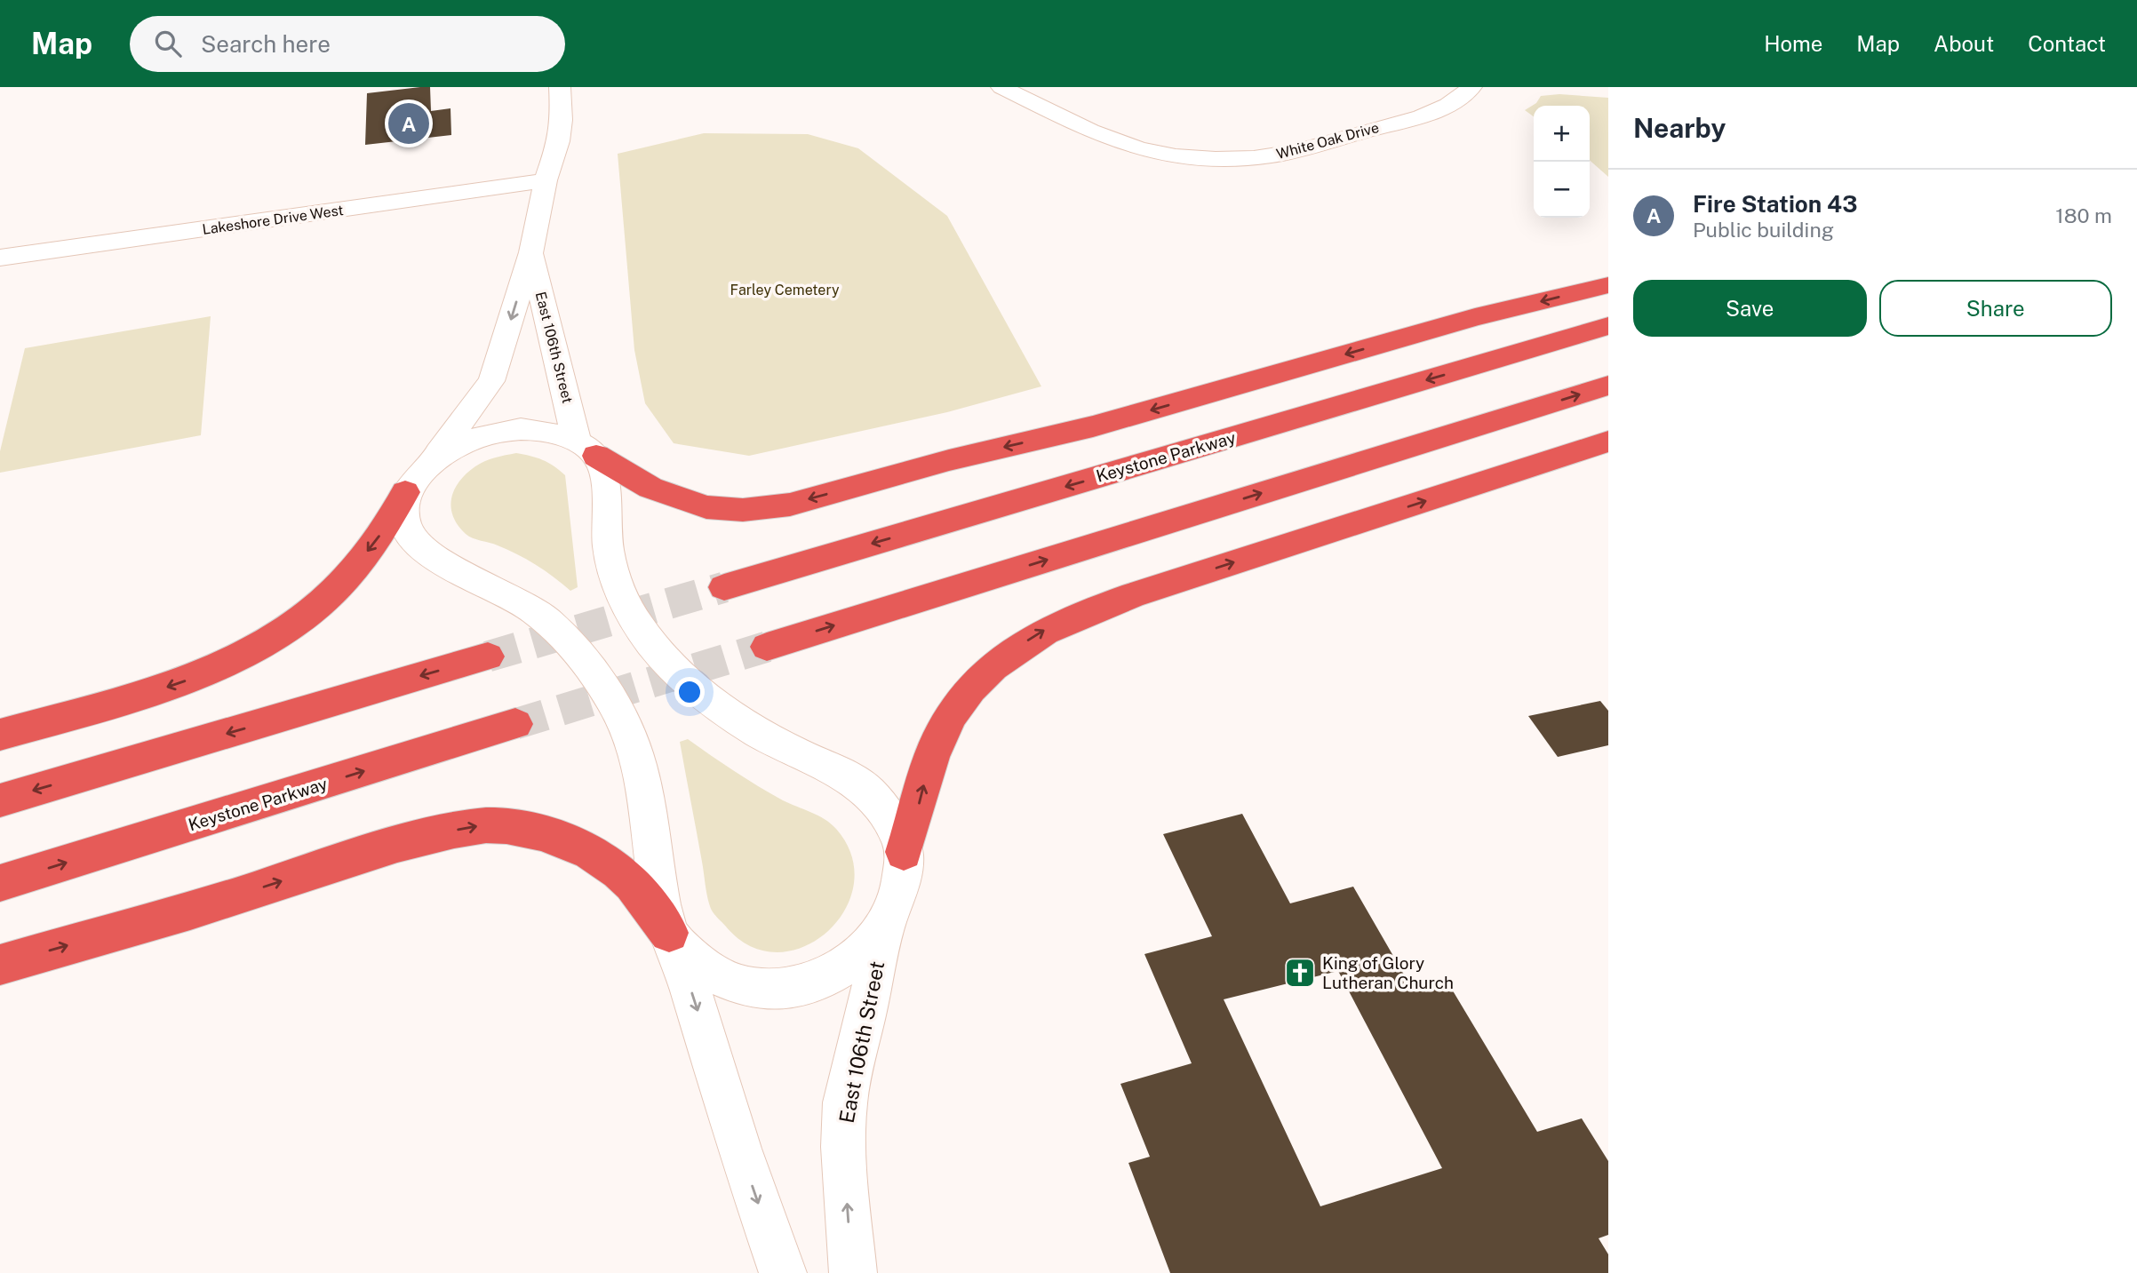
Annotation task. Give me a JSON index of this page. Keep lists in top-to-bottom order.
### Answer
{
  "streets": {
    "highway": ["Keystone Parkway"],
    "street": ["White Oak Drive", "Lakeshore Drive West", "East 106th Street"]
  },
  "crossings": [
    ["Lakeshore Drive West", "East 106th Street"]
  ],
  "parks": ["Farley Cemetery"],
  "places": {
    "church": ["King of Glory Lutheran Church"]
  },
  "page": {
    "header": "Map",
    "search": "Search here",
    "nav": [
      "Home",
      "Map",
      "About",
      "Contact"
    ],
    "heading": "Nearby",
    "pins": "A",
    "map_buttons": ["+", "−"],
    "list": [
      {
        "mark": "A",
        "name": "Fire Station 43",
        "note": "Public building",
        "value": "180 m"
      }
    ],
    "buttons": ["Save", "Share"]
  }
}
